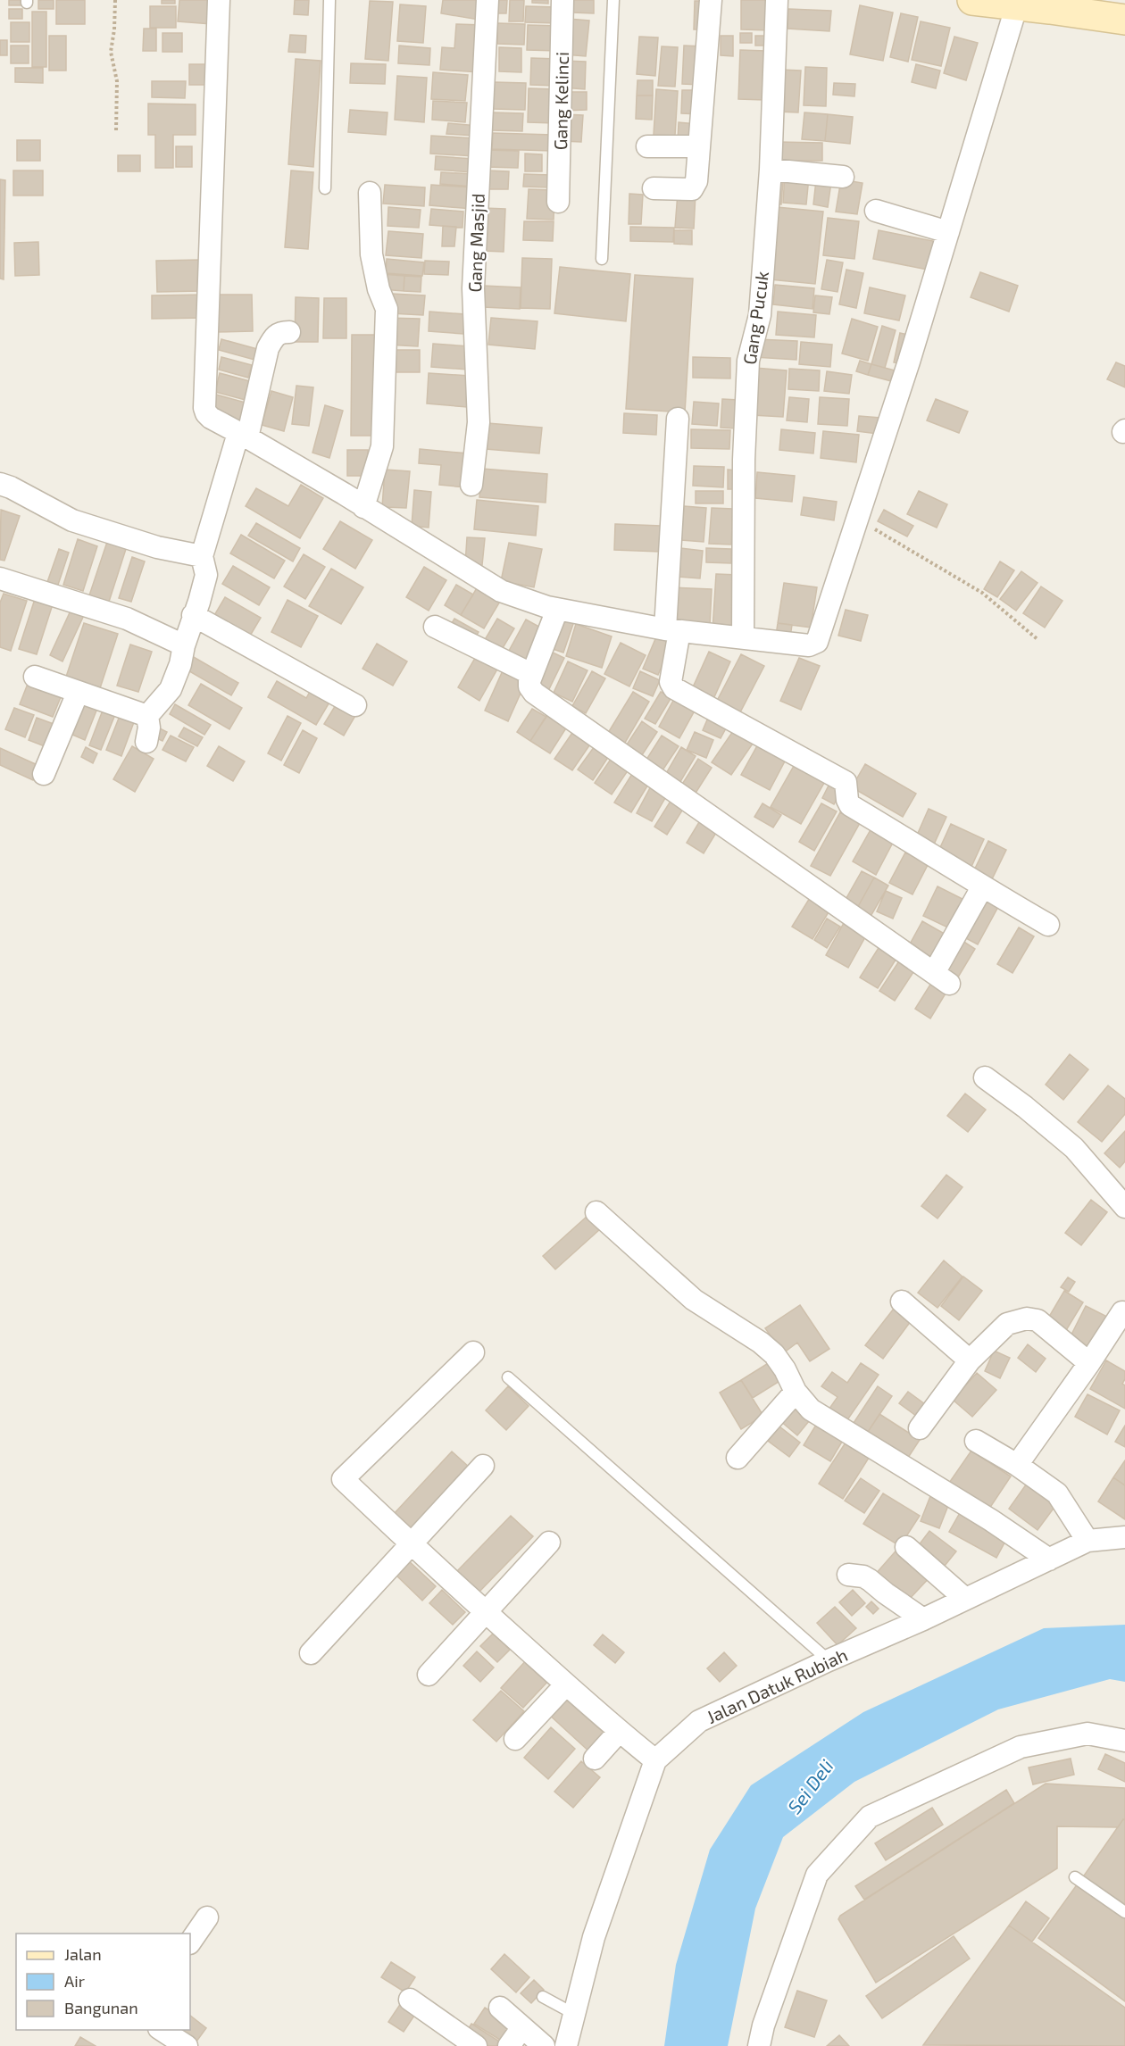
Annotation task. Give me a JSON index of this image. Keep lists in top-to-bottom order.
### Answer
{
  "streets": {
    "street": [
      "Gang Kelinci",
      "Gang Masjid",
      "Gang Pucuk",
      "Jalan Datuk Rubiah"
    ]
  },
  "water": ["Sei Deli"],
  "legend": ["Jalan", "Air", "Bangunan"]
}
